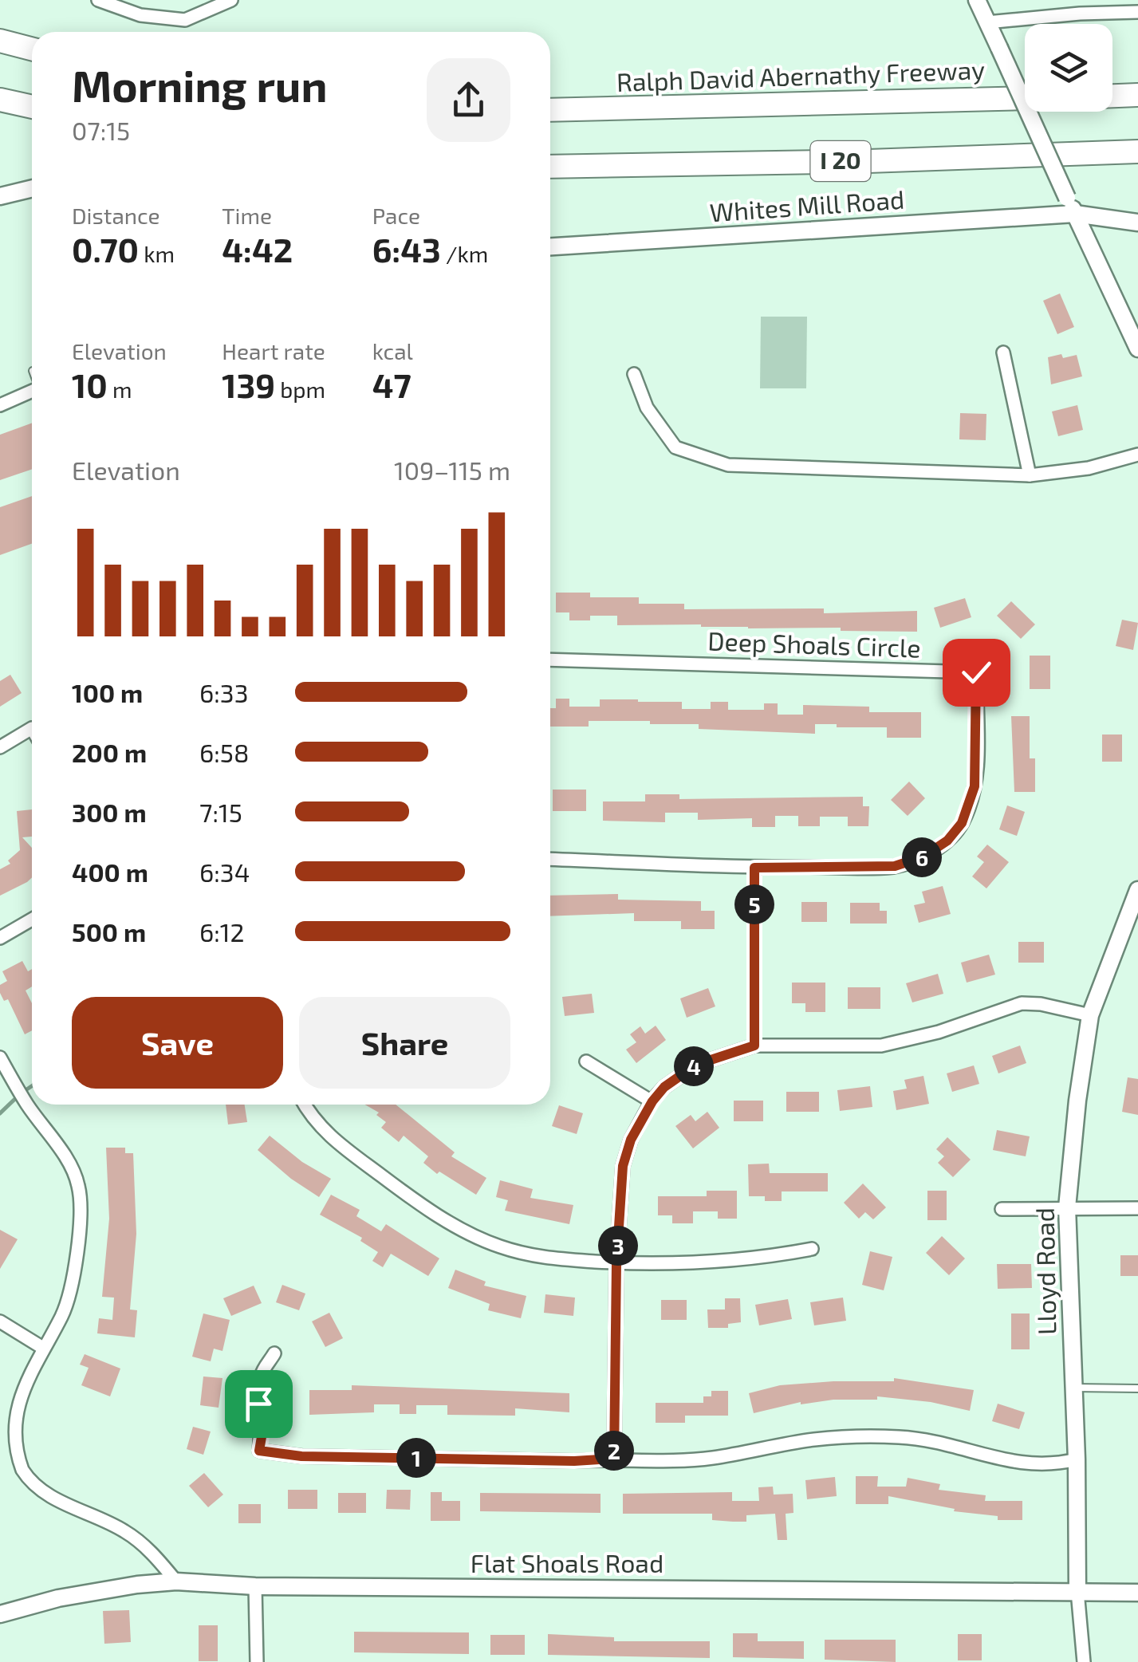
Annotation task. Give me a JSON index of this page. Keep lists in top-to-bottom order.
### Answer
{
  "streets": {
    "highway": ["Ralph David Abernathy Freeway", "I 20"],
    "street": [
      "Whites Mill Road",
      "Deep Shoals Circle",
      "Lloyd Road",
      "Flat Shoals Road"
    ]
  },
  "crossings": [
    ["Lloyd Road", "Flat Shoals Road"]
  ],
  "page": {
    "heading": ["Morning run", "07:15"],
    "stats": [
      ["Distance", "0.70 km"],
      ["Time", "4:42"],
      ["Pace", "6:43 /km"],
      ["Elevation", "10 m"],
      ["Heart rate", "139 bpm"],
      ["kcal", "47"]
    ],
    "chart": ["Elevation", "109–115 m"],
    "list": [
      {
        "name": "100 m",
        "note": "6:33"
      },
      {
        "name": "200 m",
        "note": "6:58"
      },
      {
        "name": "300 m",
        "note": "7:15"
      },
      {
        "name": "400 m",
        "note": "6:34"
      },
      {
        "name": "500 m",
        "note": "6:12"
      }
    ],
    "pins": [
      "6",
      "5",
      "4",
      "3",
      "2",
      "1"
    ],
    "buttons": ["Save", "Share"]
  }
}
